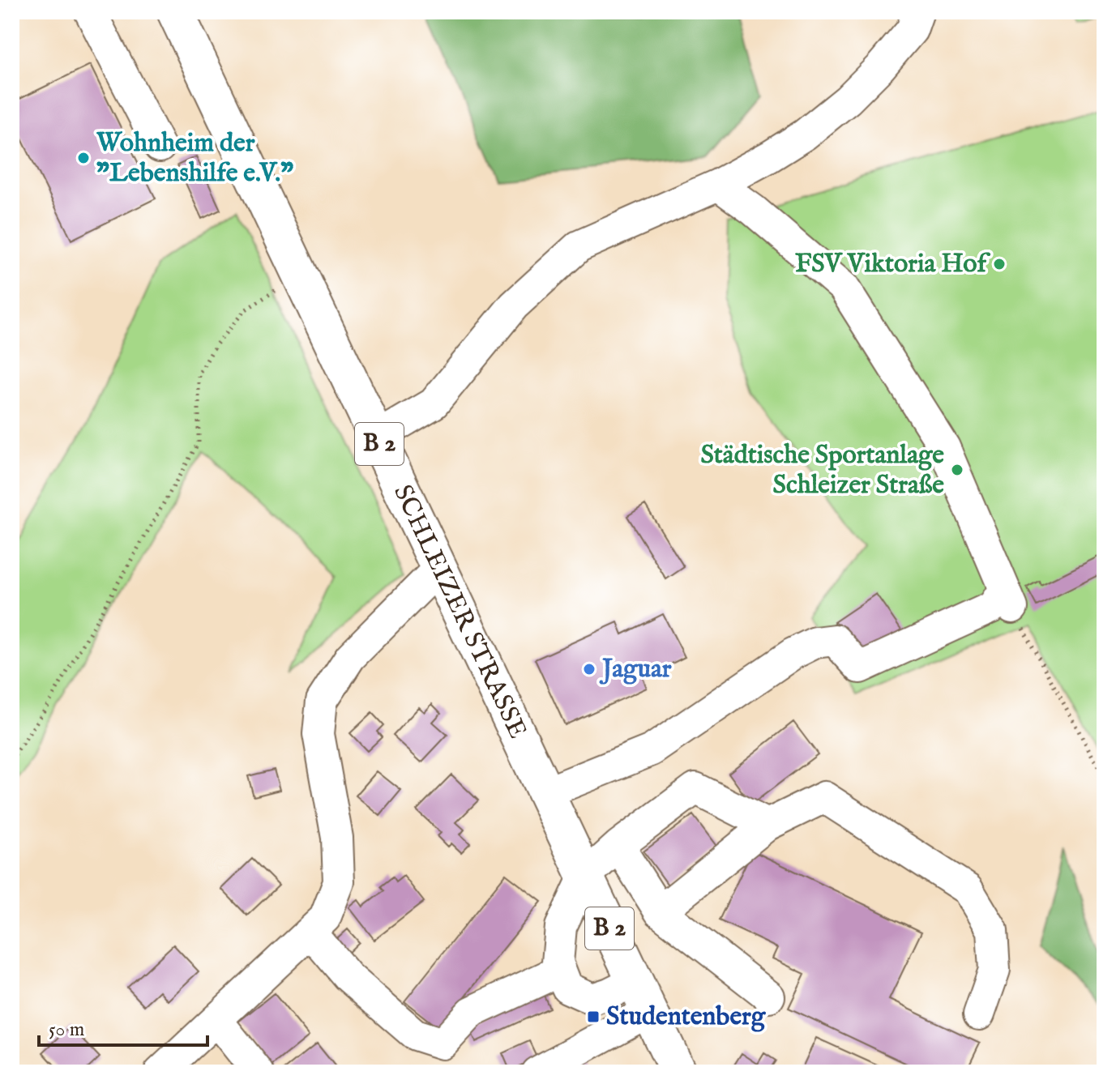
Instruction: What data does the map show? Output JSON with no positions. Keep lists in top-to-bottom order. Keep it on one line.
{"streets":{"main road":["B 2","SCHLEIZER STRASSE"]},"places":{"other":["Wohnheim der \"Lebenshilfe e.V.\"","FSV Viktoria Hof","Städtische Sportanlage Schleizer Straße","Jaguar"],"transit":["Studentenberg"]},"scale_bar":"50 m"}
